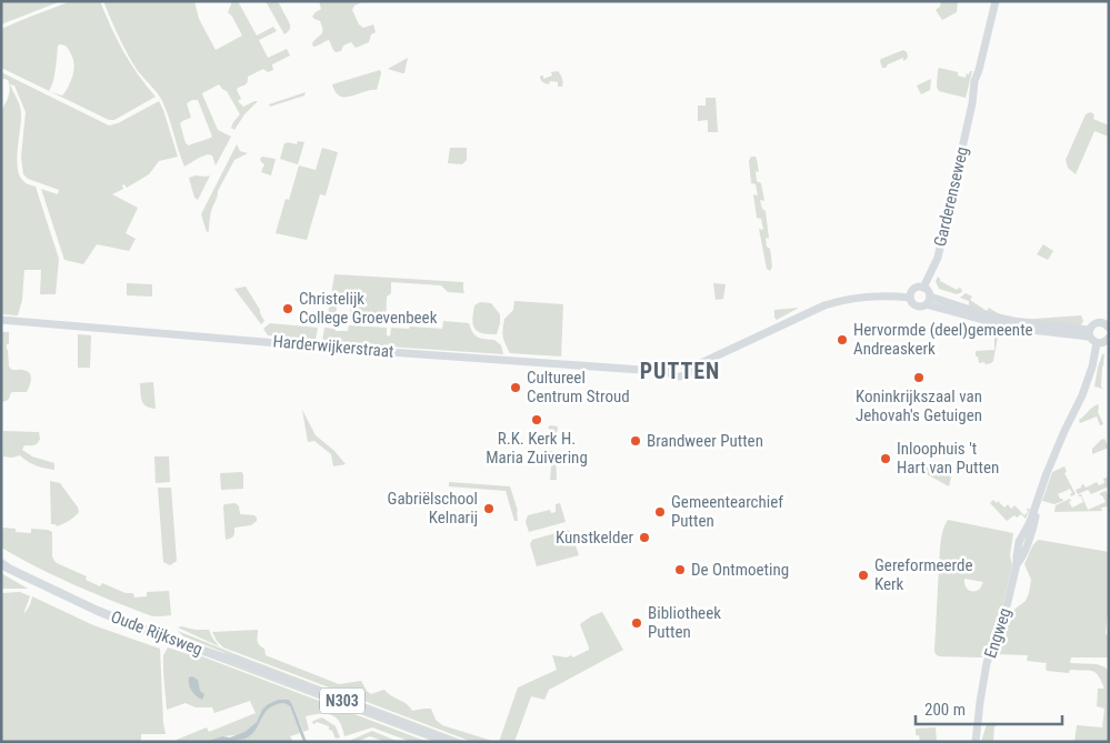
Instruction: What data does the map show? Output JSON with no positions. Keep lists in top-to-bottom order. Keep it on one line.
{"streets":{"main road":["Garderenseweg","Harderwijkerstraat","Oude Rijksweg","Engweg","N303"]},"crossings":[["Garderenseweg","Harderwijkerstraat"]],"districts":["PUTTEN"],"places":["Christelijk College Groevenbeek","Hervormde (deel)gemeente Andreaskerk","Koninkrijkszaal van Jehovah's Getuigen","Cultureel Centrum Stroud","R.K. Kerk H. Maria Zuivering","Brandweer Putten","Inloophuis 't Hart van Putten","Gabriëlschool Kelnarij","Gemeentearchief Putten","Kunstkelder","De Ontmoeting","Gereformeerde Kerk","Bibliotheek Putten"],"scale_bar":"200 m"}
